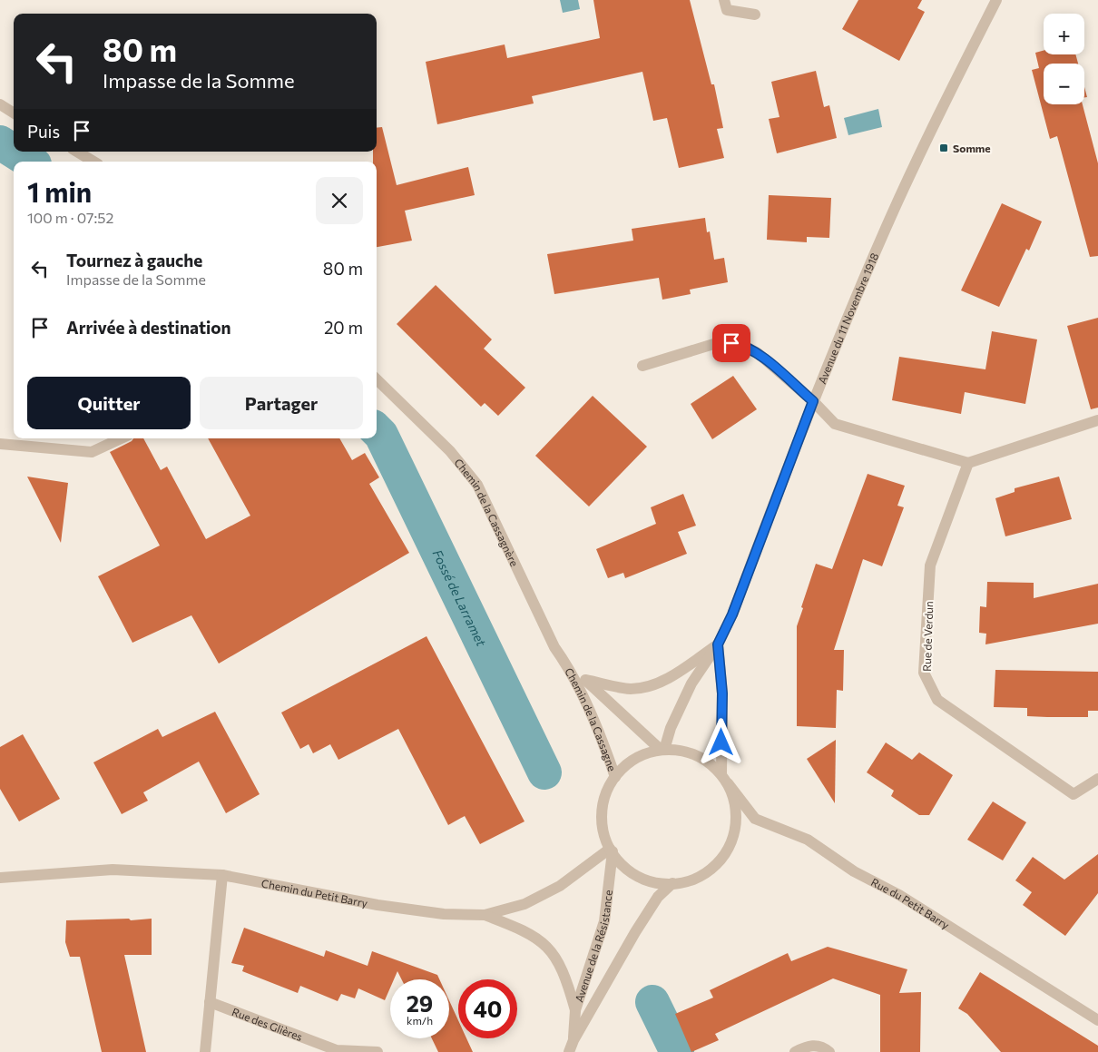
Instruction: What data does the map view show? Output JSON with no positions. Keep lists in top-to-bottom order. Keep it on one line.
{"streets":{"street":["Avenue du 11 Novembre 1918","Chemin de la Cassagnère","Rue de Verdun","Chemin de la Cassagne","Chemin du Petit Barry","Rue du Petit Barry","Avenue de la Résistance","Rue des Glières"]},"crossings":[["Avenue du 11 Novembre 1918","Chemin de la Cassagne"],["Avenue du 11 Novembre 1918","Chemin du Petit Barry"],["Avenue du 11 Novembre 1918","Rue du Petit Barry"],["Avenue du 11 Novembre 1918","Avenue de la Résistance"],["Chemin de la Cassagnère","Chemin de la Cassagne"],["Chemin de la Cassagne","Chemin du Petit Barry"],["Chemin de la Cassagne","Rue du Petit Barry"],["Chemin de la Cassagne","Avenue de la Résistance"],["Chemin du Petit Barry","Rue du Petit Barry"],["Chemin du Petit Barry","Avenue de la Résistance"],["Rue du Petit Barry","Avenue de la Résistance"]],"water":["Fossé de Larramet"],"places":{"transit":["Somme"]},"page":{"map_buttons":["+","−"],"turn":["80 m","Impasse de la Somme"],"then":"Puis","heading":["1 min","100 m · 07:52"],"list":[{"name":"Tournez à gauche","note":"Impasse de la Somme","value":"80 m"},{"name":"Arrivée à destination","value":"20 m"}],"buttons":["Quitter","Partager"],"speed":"29 km/h","limit":"40"}}
